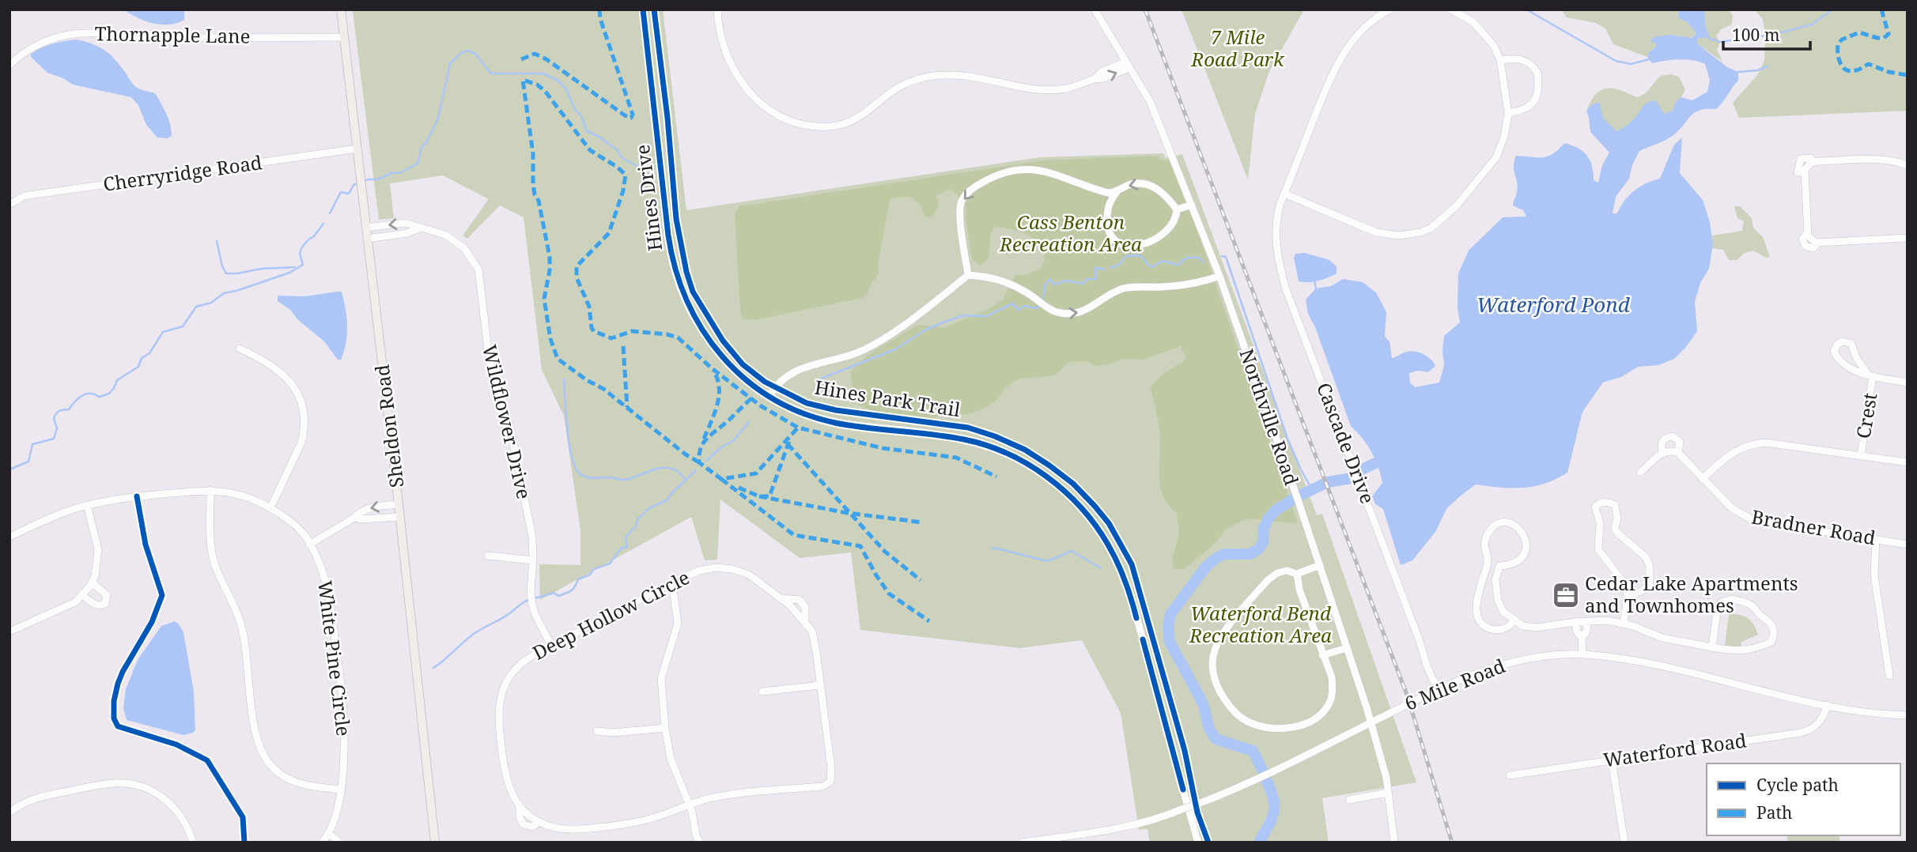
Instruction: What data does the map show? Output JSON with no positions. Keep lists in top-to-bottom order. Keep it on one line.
{"streets":{"main road":["Sheldon Road"],"street":["Thornapple Lane","Cherryridge Road","Hines Drive","Crest","Northville Road","Wildflower Drive","Cascade Drive","Bradner Road","Deep Hollow Circle","White Pine Circle","6 Mile Road","Waterford Road"],"cycle path":["Hines Park Trail"]},"crossings":[["Thornapple Lane","Sheldon Road"],["Cherryridge Road","Sheldon Road"],["Northville Road","6 Mile Road"],["Wildflower Drive","Sheldon Road"],["Wildflower Drive","Deep Hollow Circle"],["Cascade Drive","6 Mile Road"],["6 Mile Road","Waterford Road"]],"water":["Waterford Pond"],"parks":["7 Mile Road Park","Cass Benton Recreation Area","Waterford Bend Recreation Area"],"places":{"office":["Cedar Lake Apartments and Townhomes"]},"legend":["Cycle path","Path"],"scale_bar":"100 m"}
